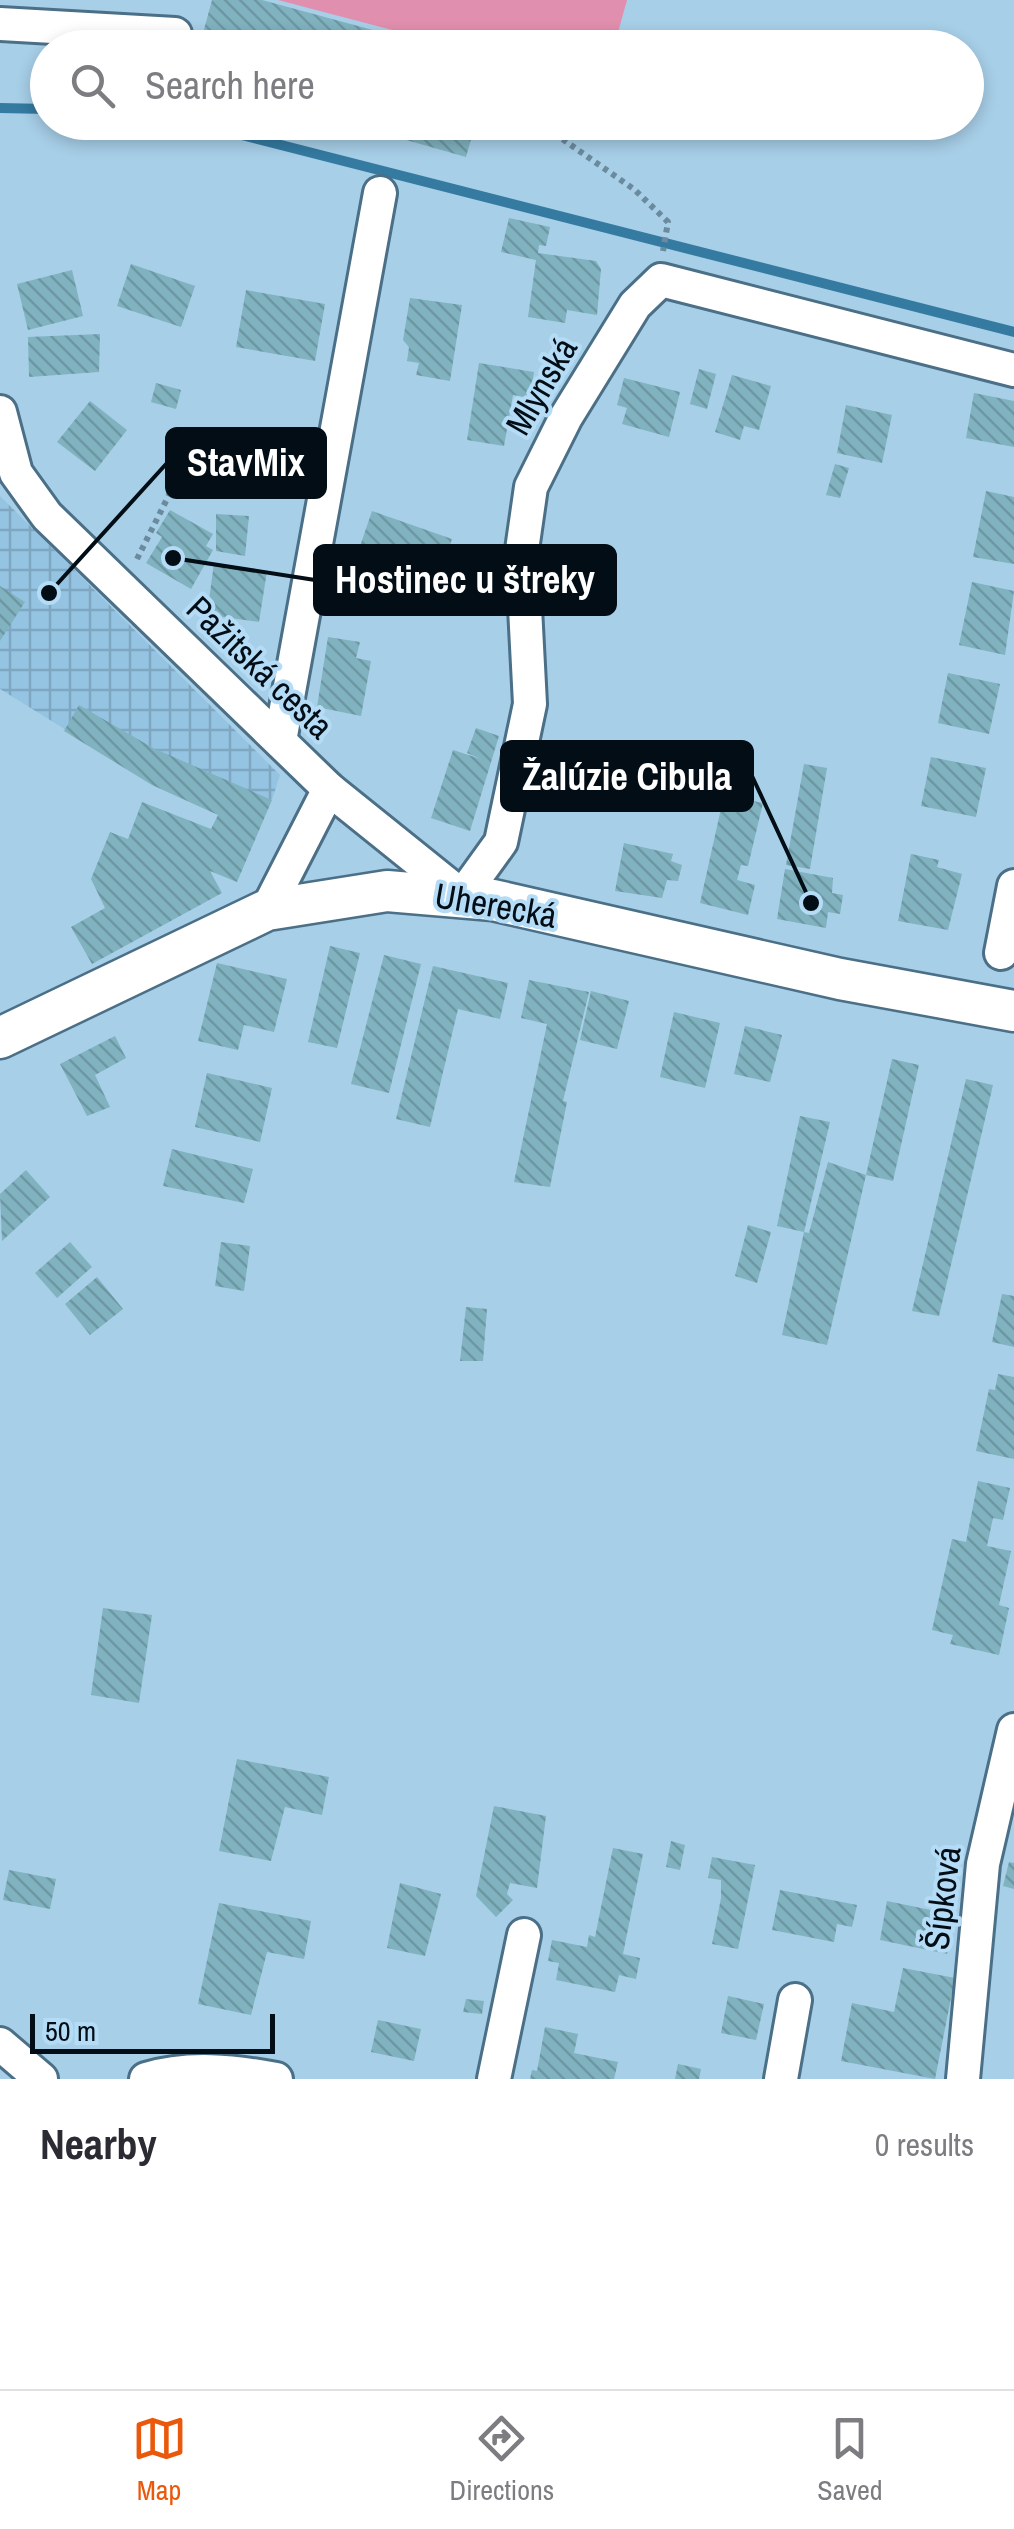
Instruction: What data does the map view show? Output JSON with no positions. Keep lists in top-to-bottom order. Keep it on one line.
{"streets":{"main road":["Uherecká"],"street":["Mlynská","Pažitská cesta","Šípková"]},"crossings":[["Mlynská","Pažitská cesta"],["Mlynská","Uherecká"],["Pažitská cesta","Uherecká"]],"places":["Hostinec u štreky","StavMix","Žalúzie Cibula"],"scale_bar":"50 m","page":{"search":"Search here","scale":"50 m","heading":["Nearby","0 results"],"nav":["Map","Directions","Saved"]}}
